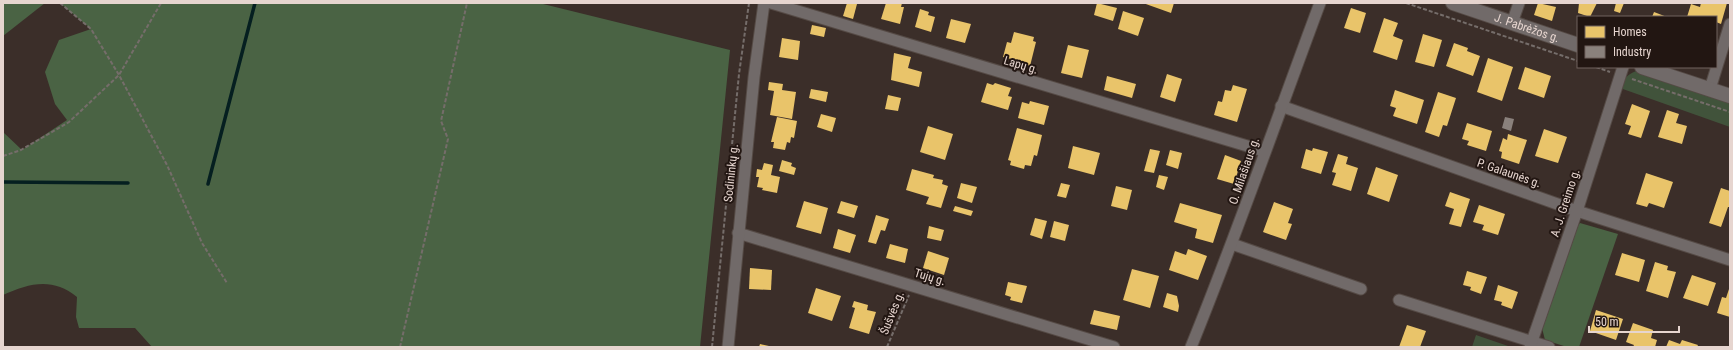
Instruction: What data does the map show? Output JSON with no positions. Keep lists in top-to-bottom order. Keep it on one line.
{"streets":{"street":["J. Pabrėžos g.","Lapų g.","O. Milašiaus g.","Sodininkų g.","P. Galaunės g.","A. J. Greimo g.","Tujų g."],"path":["Šušvės g."]},"crossings":[["Lapų g.","O. Milašiaus g."],["O. Milašiaus g.","P. Galaunės g."],["Sodininkų g.","Tujų g."],["P. Galaunės g.","A. J. Greimo g."],["Tujų g.","Šušvės g."]],"legend":["Homes","Industry"],"scale_bar":"50 m"}
